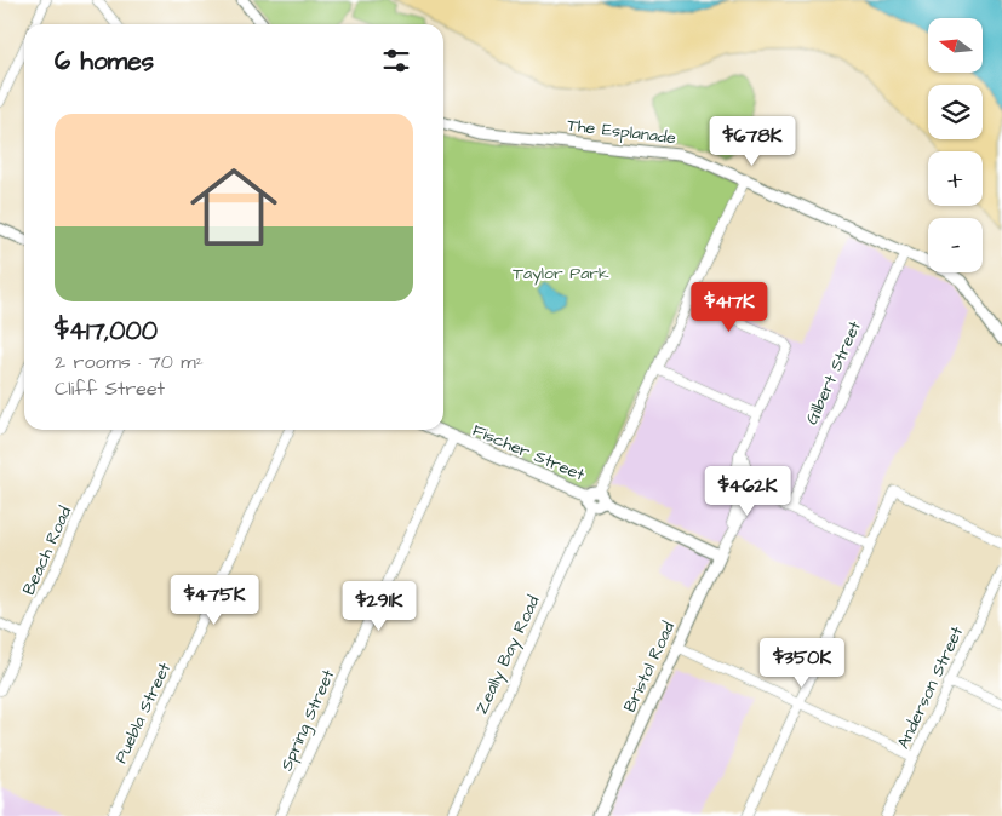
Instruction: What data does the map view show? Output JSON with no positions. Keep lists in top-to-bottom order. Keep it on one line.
{"streets":{"street":["The Esplanade","Gilbert Street","Fischer Street","Beach Road","Zeally Bay Road","Bristol Road","Anderson Street","Puebla Street","Spring Street"]},"crossings":[["The Esplanade","Gilbert Street"],["The Esplanade","Zeally Bay Road"],["Fischer Street","Zeally Bay Road"],["Fischer Street","Bristol Road"],["Fischer Street","Spring Street"]],"parks":["Taylor Park"],"north":"left","page":{"map_buttons":["+","−"],"heading":"6 homes","list":[{"name":"$417,000","note":"2 rooms · 70 m² · Cliff Street"}],"price":["$678K","$417K","$462K","$475K","$291K","$350K"]}}
